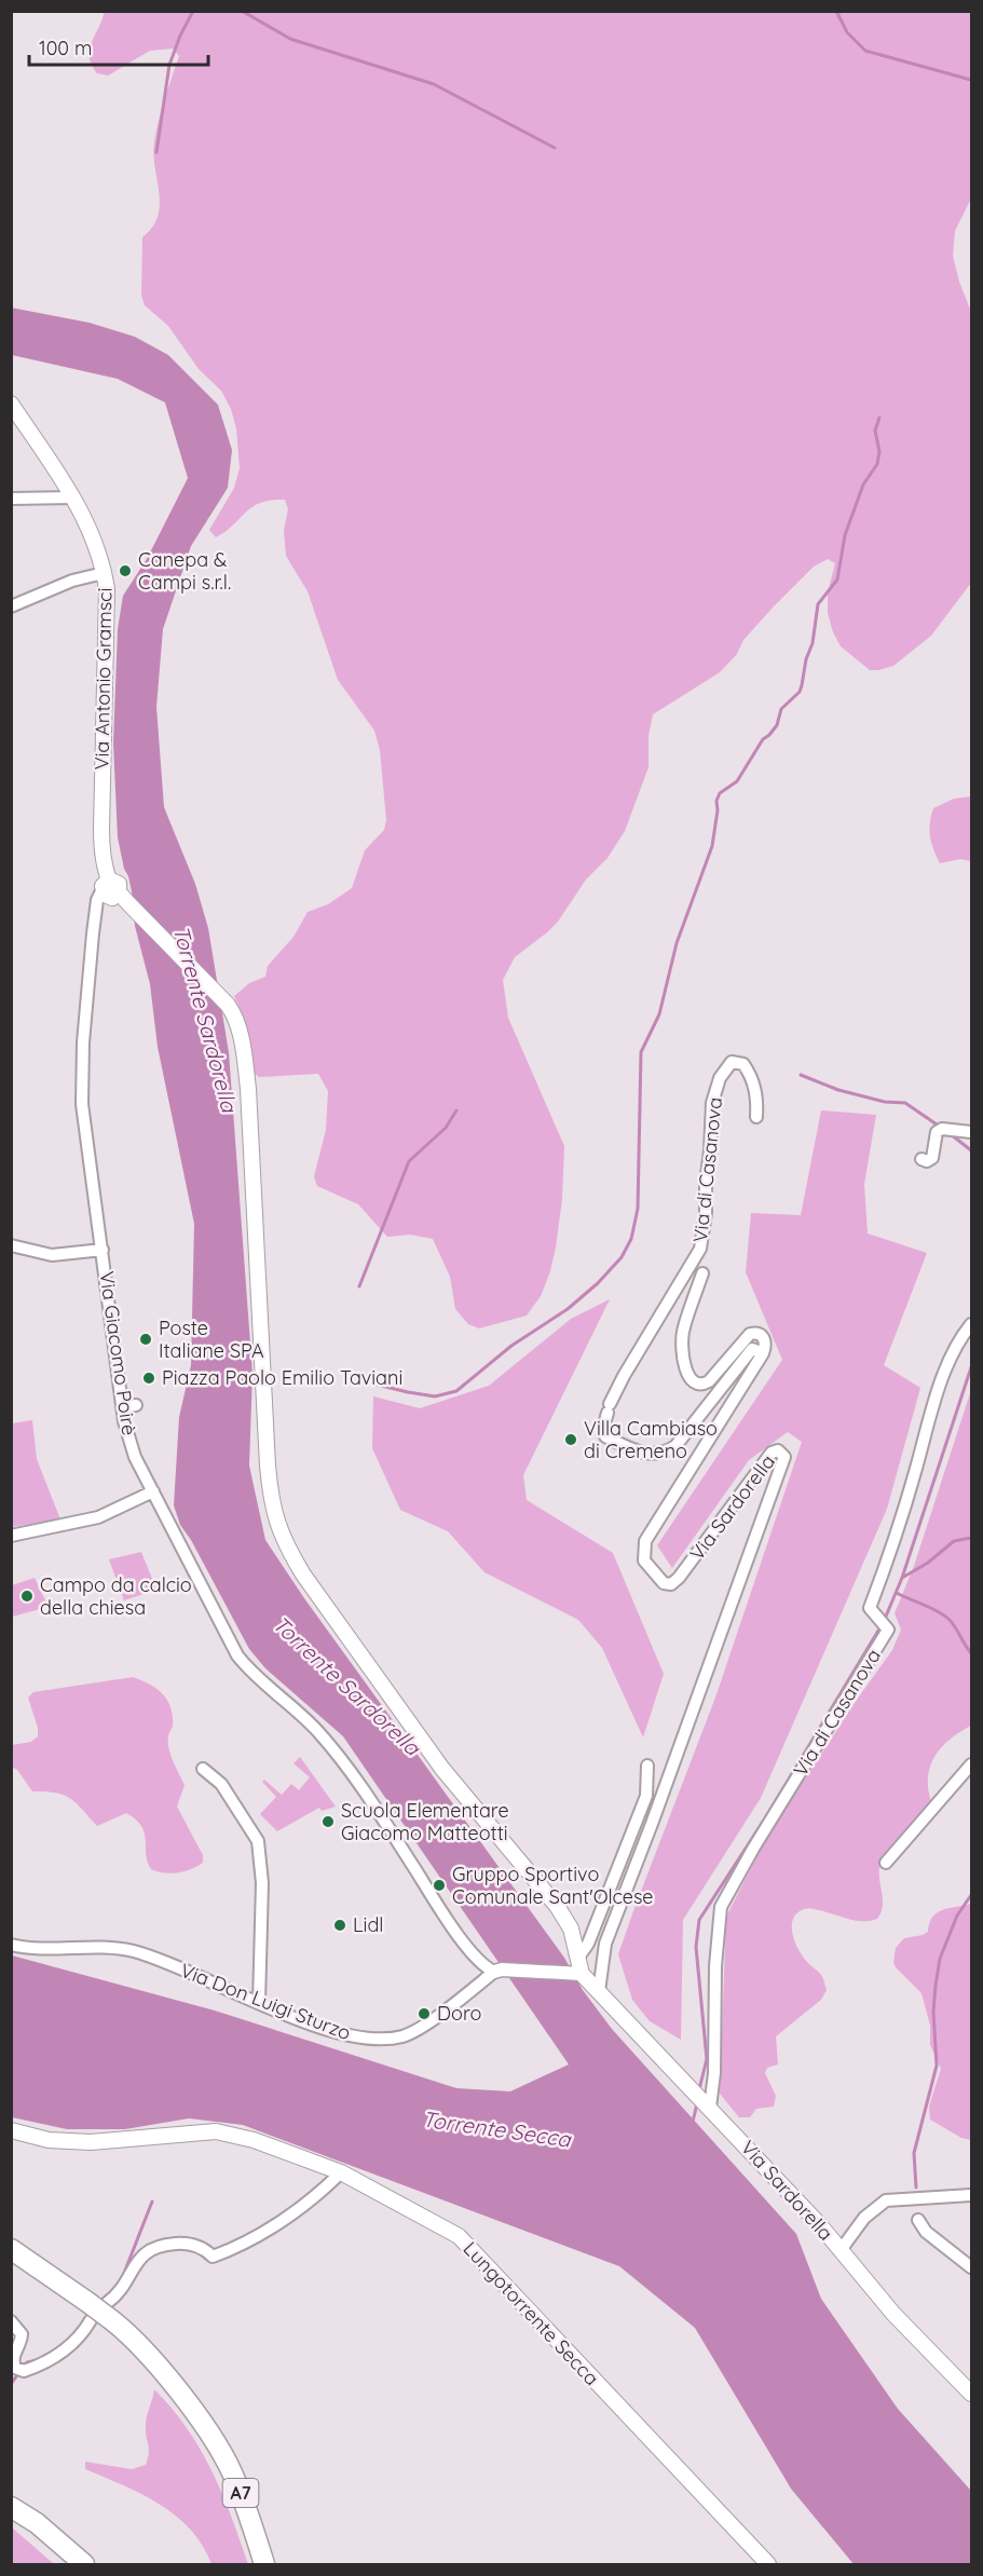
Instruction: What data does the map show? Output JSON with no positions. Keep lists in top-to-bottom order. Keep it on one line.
{"streets":{"highway":["A7"],"main road":["Via Antonio Gramsci","Via Giacomo Poirè","Via Sardorella","Lungotorrente Secca"],"street":["Via di Casanova","Via Don Luigi Sturzo"]},"crossings":[["Via Antonio Gramsci","Via Giacomo Poirè"],["Via di Casanova","Via Sardorella"],["Via Giacomo Poirè","Via Don Luigi Sturzo"]],"water":["Torrente Sardorella","Torrente Secca"],"places":["Canepa & Campi s.r.l.","Poste Italiane SPA","Piazza Paolo Emilio Taviani","Villa Cambiaso di Cremeno","Campo da calcio della chiesa","Scuola Elementare Giacomo Matteotti","Gruppo Sportivo Comunale Sant'Olcese","Lidl","Doro"],"scale_bar":"100 m"}
